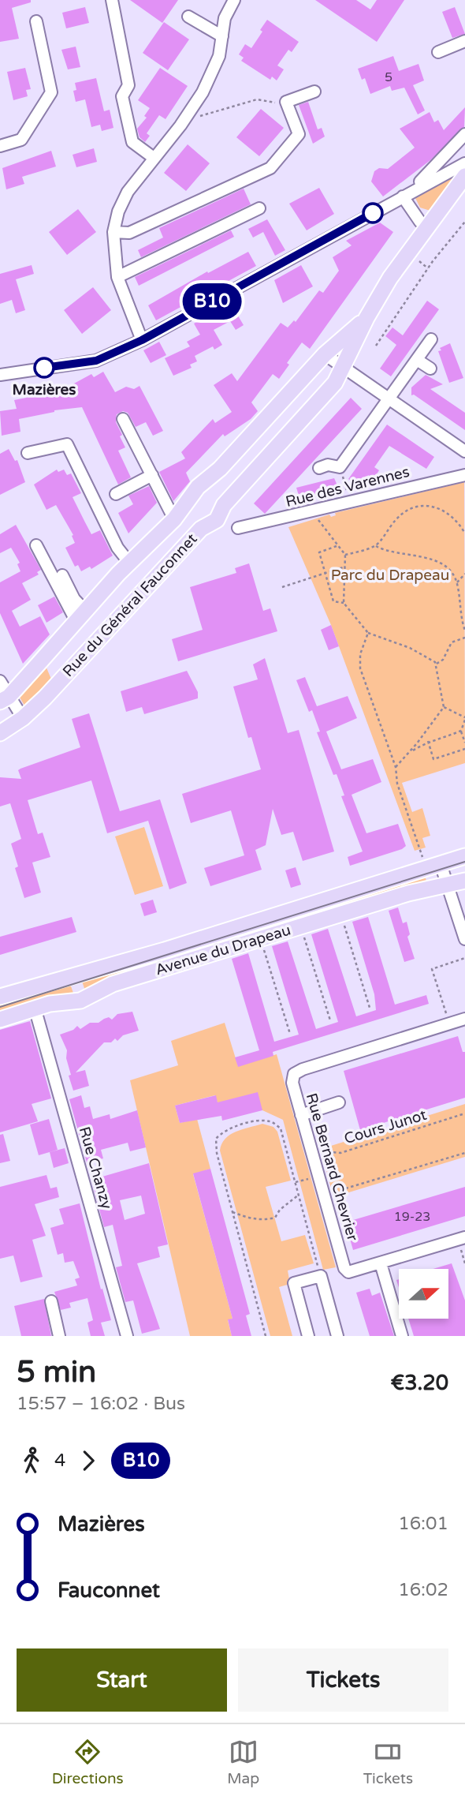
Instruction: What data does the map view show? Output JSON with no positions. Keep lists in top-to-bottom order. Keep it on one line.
{"streets":{"main road":["Rue du Général Fauconnet","Avenue du Drapeau"],"street":["Rue des Varennes","Rue Bernard Chevrier","Rue Chanzy"],"path":["Cours Junot"]},"crossings":[["Avenue du Drapeau","Rue Chanzy"],["Cours Junot","Rue Bernard Chevrier"]],"parks":["Parc du Drapeau"],"places":["Mazières"],"lines":["bus line B10"],"house_numbers":["5","19-23"],"north":"right","page":{"on_map":"B10","heading":["5 min","15:57 – 16:02 · Bus","€3.20"],"legs":["4","B10"],"list":[{"name":"Mazières","value":"16:01"},{"name":"Fauconnet","value":"16:02"}],"buttons":["Start","Tickets"],"tabs":["Directions","Map","Tickets"]}}
